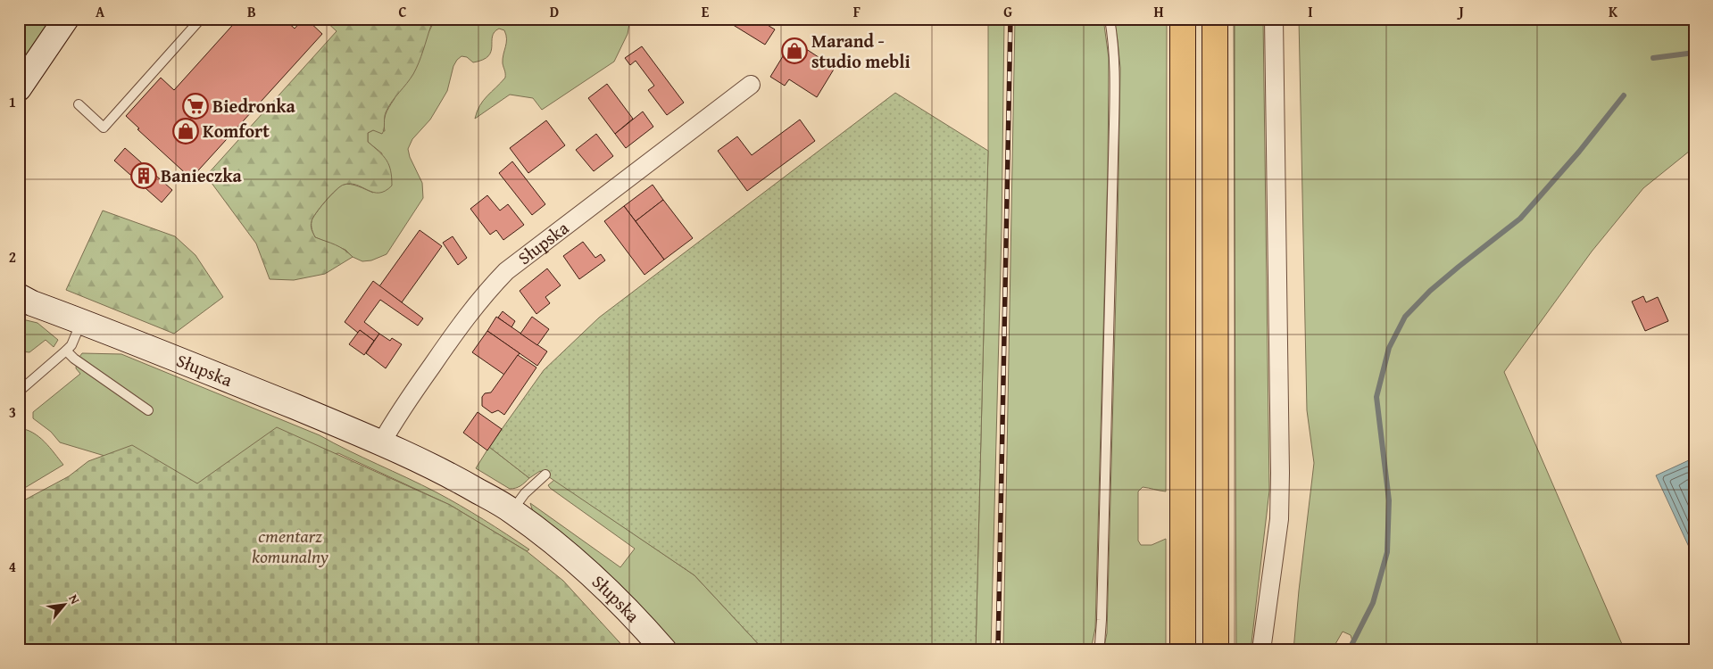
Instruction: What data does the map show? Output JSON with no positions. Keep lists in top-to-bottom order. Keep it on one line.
{"streets":{"main road":["Słupska"]},"parks":["cmentarz komunalny"],"places":{"shop":["Marand - studio mebli","Komfort"],"supermarket":["Biedronka"],"building":["Banieczka"]},"north":"top right","grid":{"columns":["A","B","C","D","E","F","G","H","I","J","K"],"rows":["1","2","3","4"]}}
